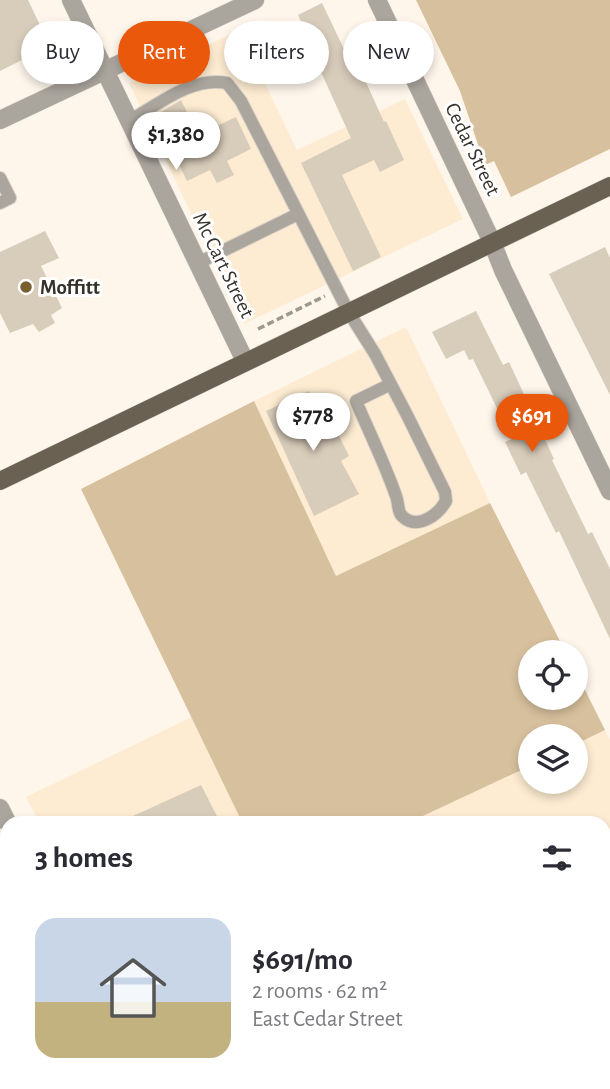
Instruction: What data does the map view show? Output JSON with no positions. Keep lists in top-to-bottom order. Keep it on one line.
{"streets":{"street":["Cedar Street","Mc Cart Street"]},"places":["Moffitt"],"page":{"chip":["Buy","Rent","Filters","New"],"price":["$1,380","$778","$691"],"heading":"3 homes","list":[{"name":"$691/mo","note":"2 rooms · 62 m² · East Cedar Street"}]}}
